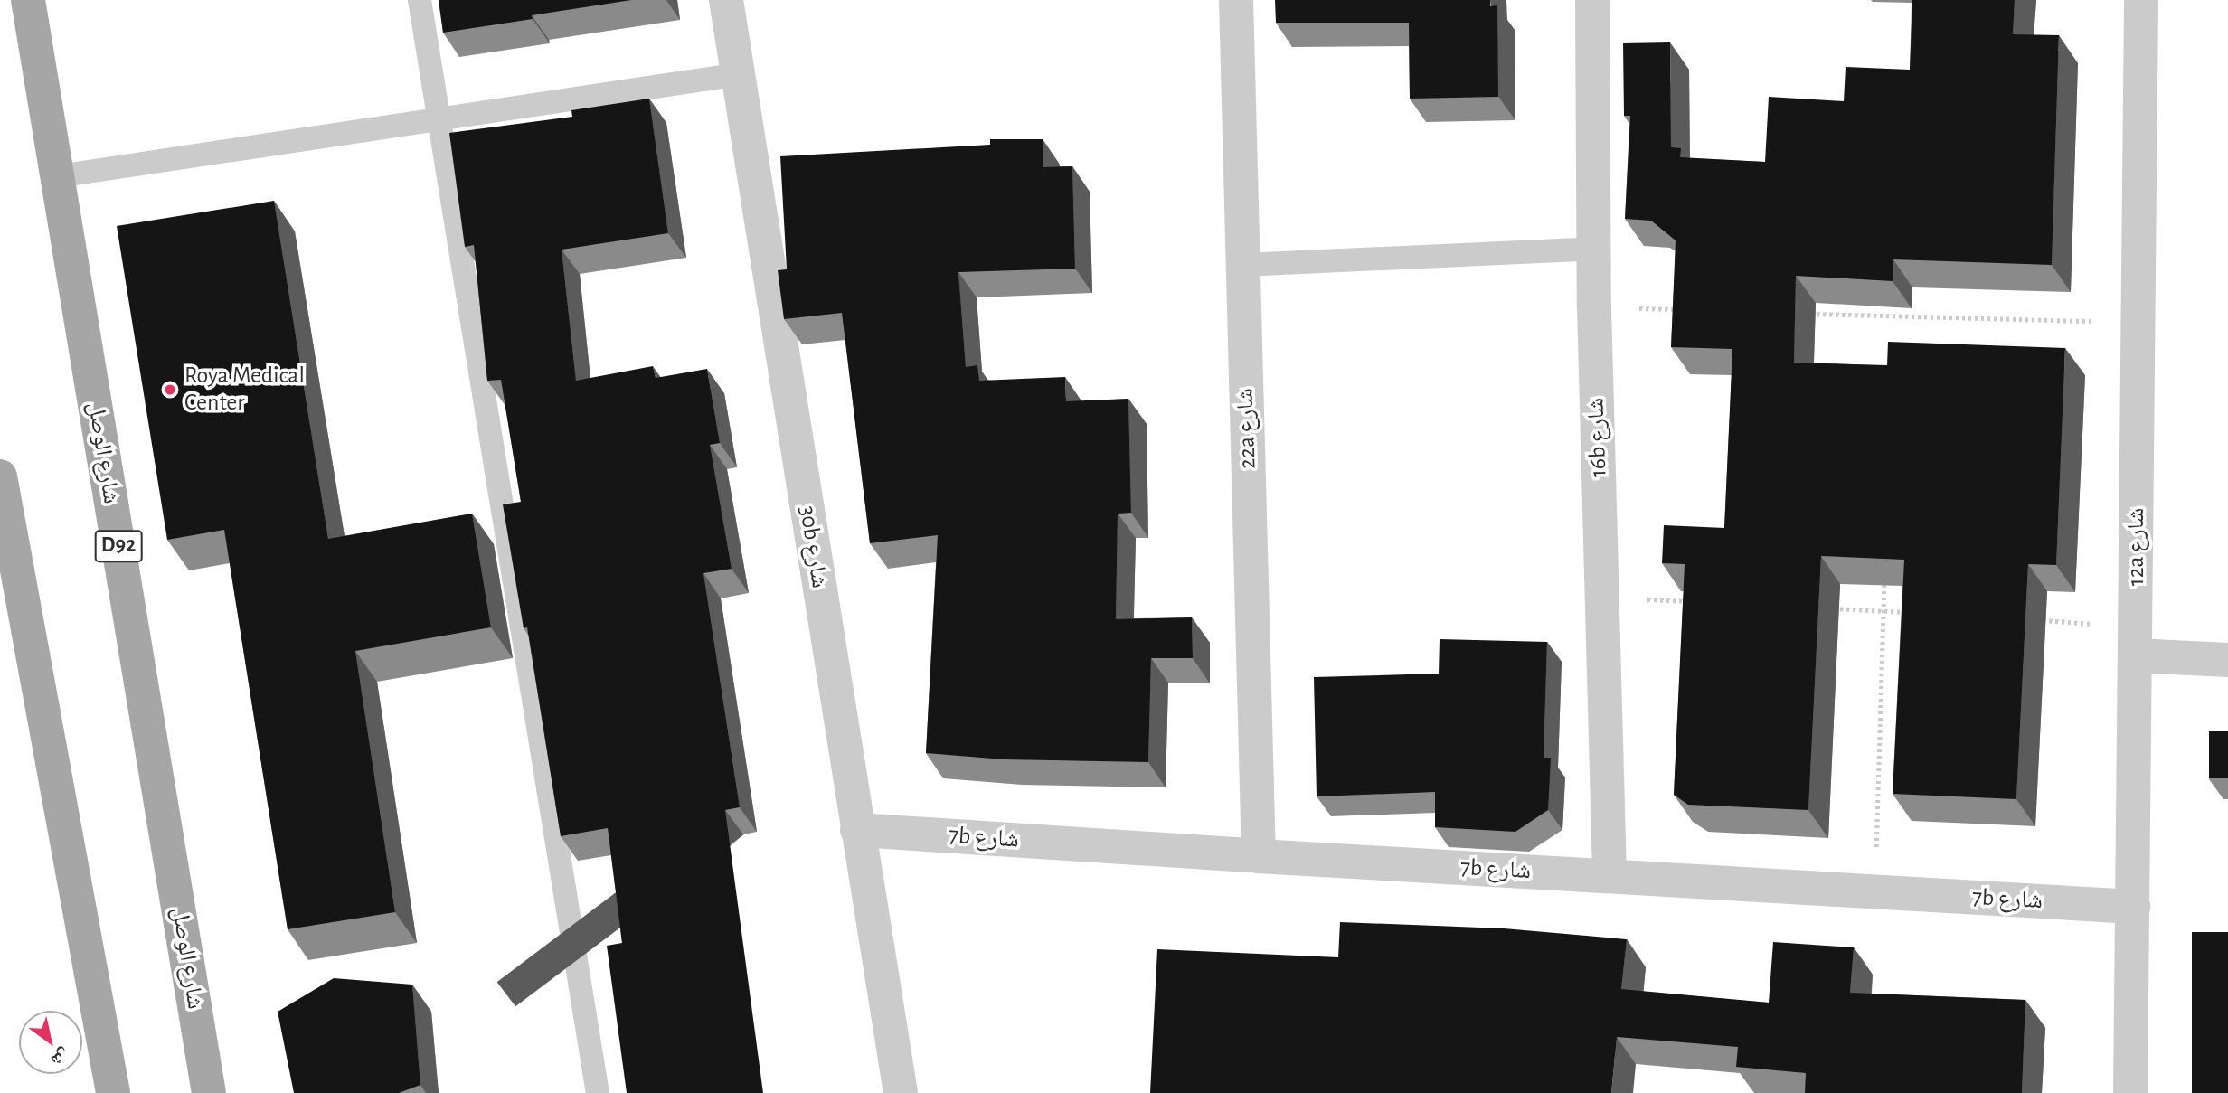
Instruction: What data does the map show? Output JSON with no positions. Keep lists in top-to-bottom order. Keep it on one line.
{"streets":{"main road":["شارع الوصل","D92"],"street":["22a شارع","16b شارع","30b شارع","12a شارع","7b شارع"]},"crossings":[["22a شارع","7b شارع"],["16b شارع","7b شارع"],["30b شارع","7b شارع"],["12a شارع","7b شارع"]],"places":["Roya Medical Center"],"north":"bottom right"}
